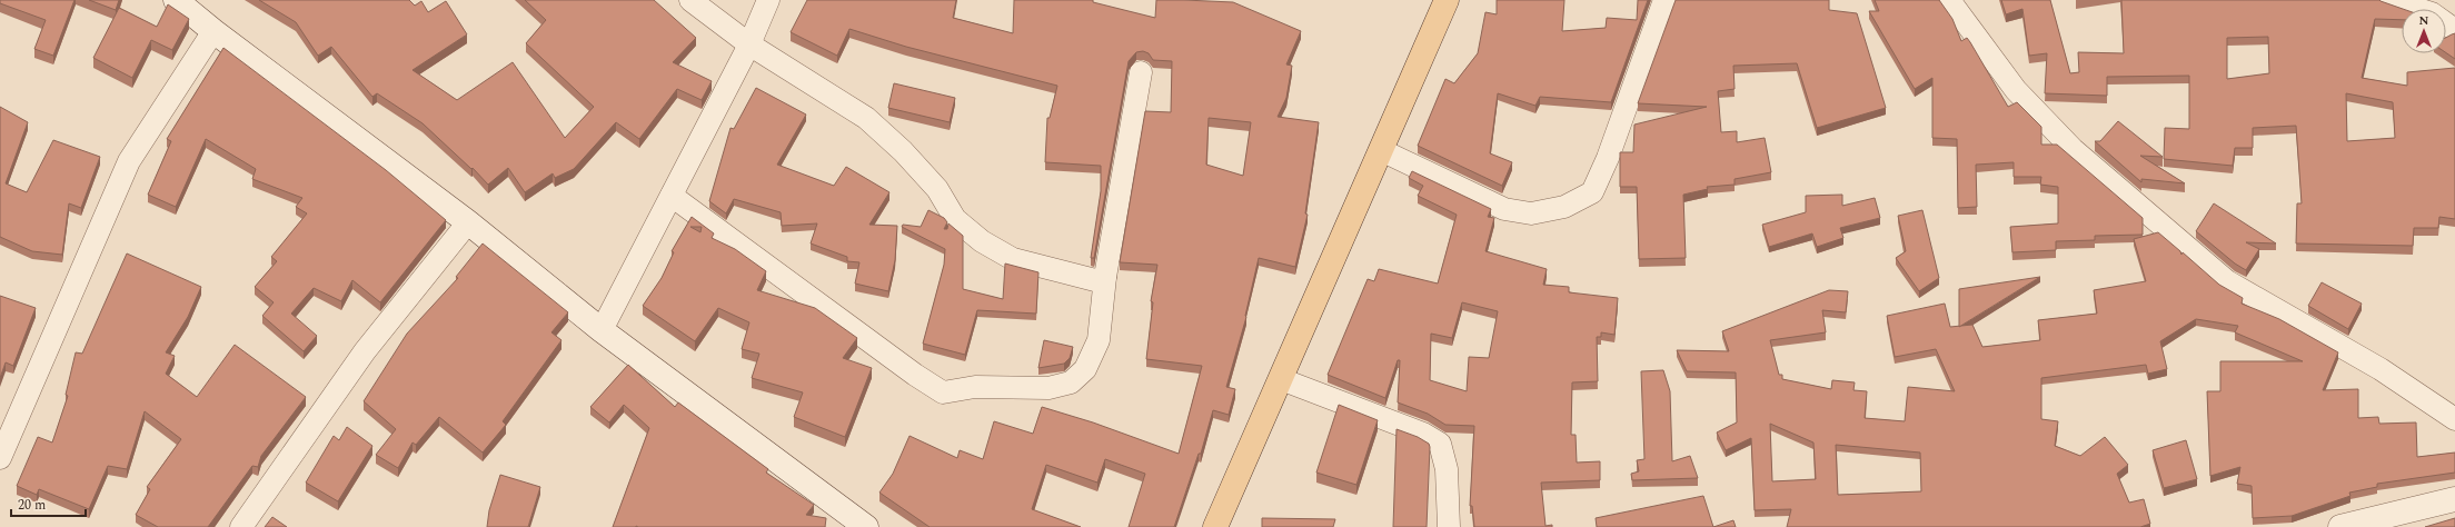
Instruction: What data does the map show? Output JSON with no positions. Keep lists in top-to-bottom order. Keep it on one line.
{"scale_bar":"20 m","north":"top"}
